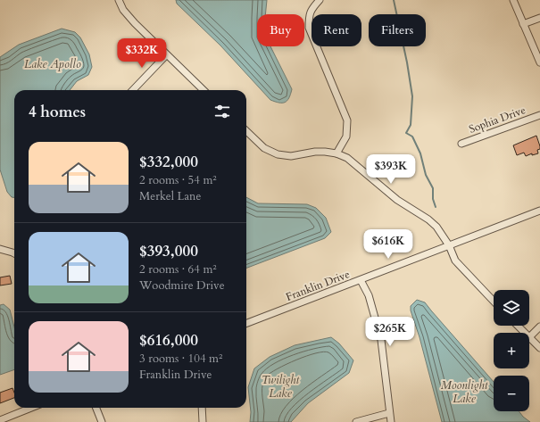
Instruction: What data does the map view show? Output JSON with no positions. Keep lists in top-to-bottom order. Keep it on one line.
{"streets":{"street":["Sophia Drive","Franklin Drive"]},"water":["Lake Apollo","Twilight Lake","Moonlight Lake"],"page":{"chip":["Buy","Rent","Filters"],"price":["$332K","$393K","$616K","$265K"],"heading":"4 homes","list":[{"name":"$332,000","note":"2 rooms · 54 m² · Merkel Lane"},{"name":"$393,000","note":"2 rooms · 64 m² · Woodmire Drive"},{"name":"$616,000","note":"3 rooms · 104 m² · Franklin Drive"}],"map_buttons":["+","−"]}}
